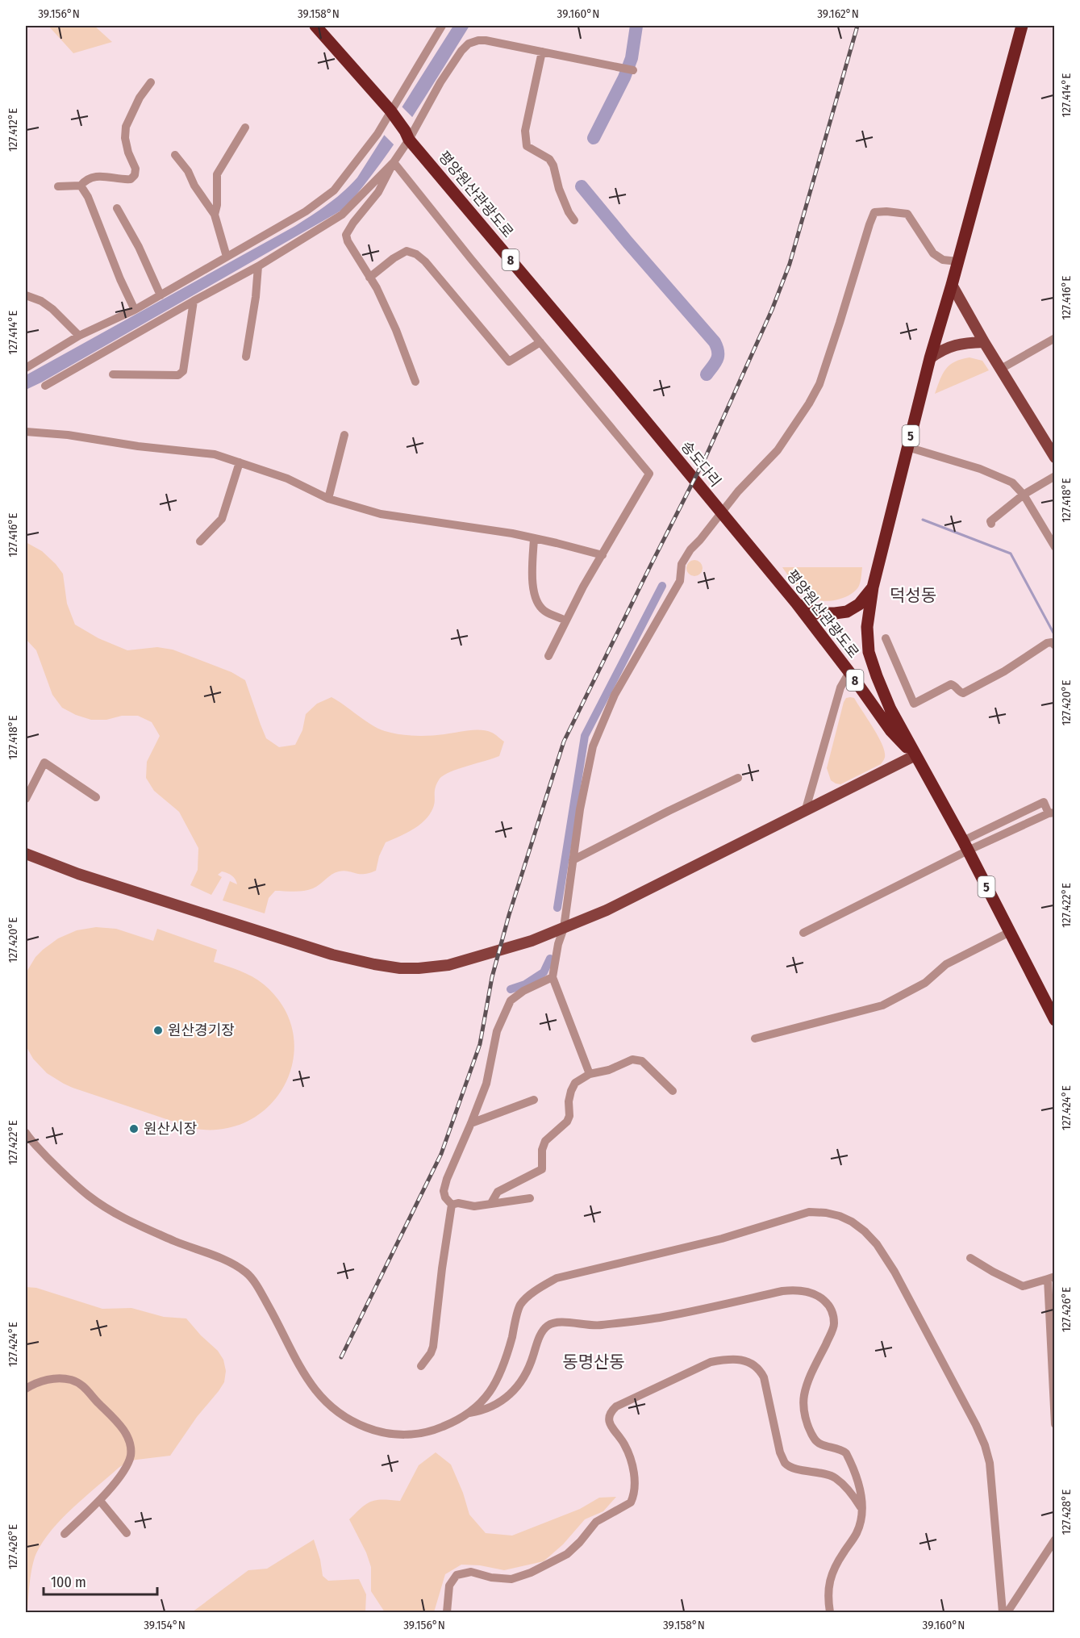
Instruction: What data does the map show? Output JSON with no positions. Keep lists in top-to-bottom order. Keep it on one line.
{"streets":{"highway":["평양원산관광도로","8","5","송도다리"]},"crossings":[["평양원산관광도로","8"],["평양원산관광도로","5"],["평양원산관광도로","송도다리"],["8","5"]],"districts":["덕성동","동명산동"],"places":["원산경기장","원산시장"],"scale_bar":"100 m","coordinates":["39.156°N","39.158°N","39.160°N","39.162°N","127.414°E","127.412°E","127.416°E","127.418°E","127.420°E","127.422°E","127.424°E","127.426°E","127.428°E","39.154°N"]}
